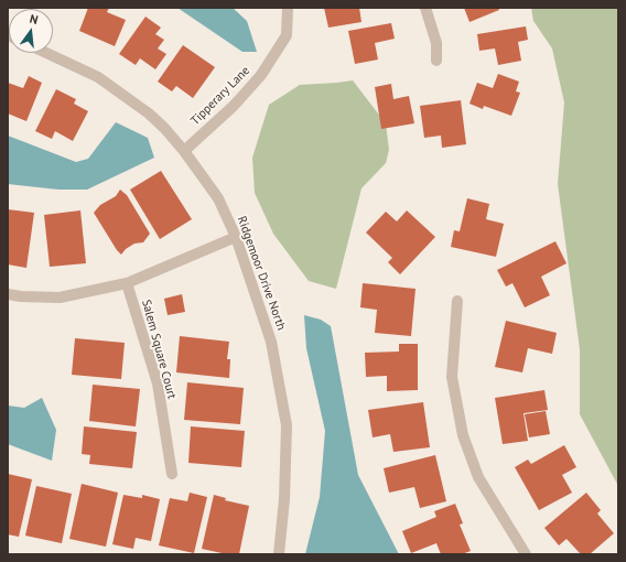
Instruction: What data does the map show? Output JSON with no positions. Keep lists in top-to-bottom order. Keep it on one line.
{"streets":{"street":["Tipperary Lane","Ridgemoor Drive North","Salem Square Court"]},"crossings":[["Tipperary Lane","Ridgemoor Drive North"]],"north":"top"}
